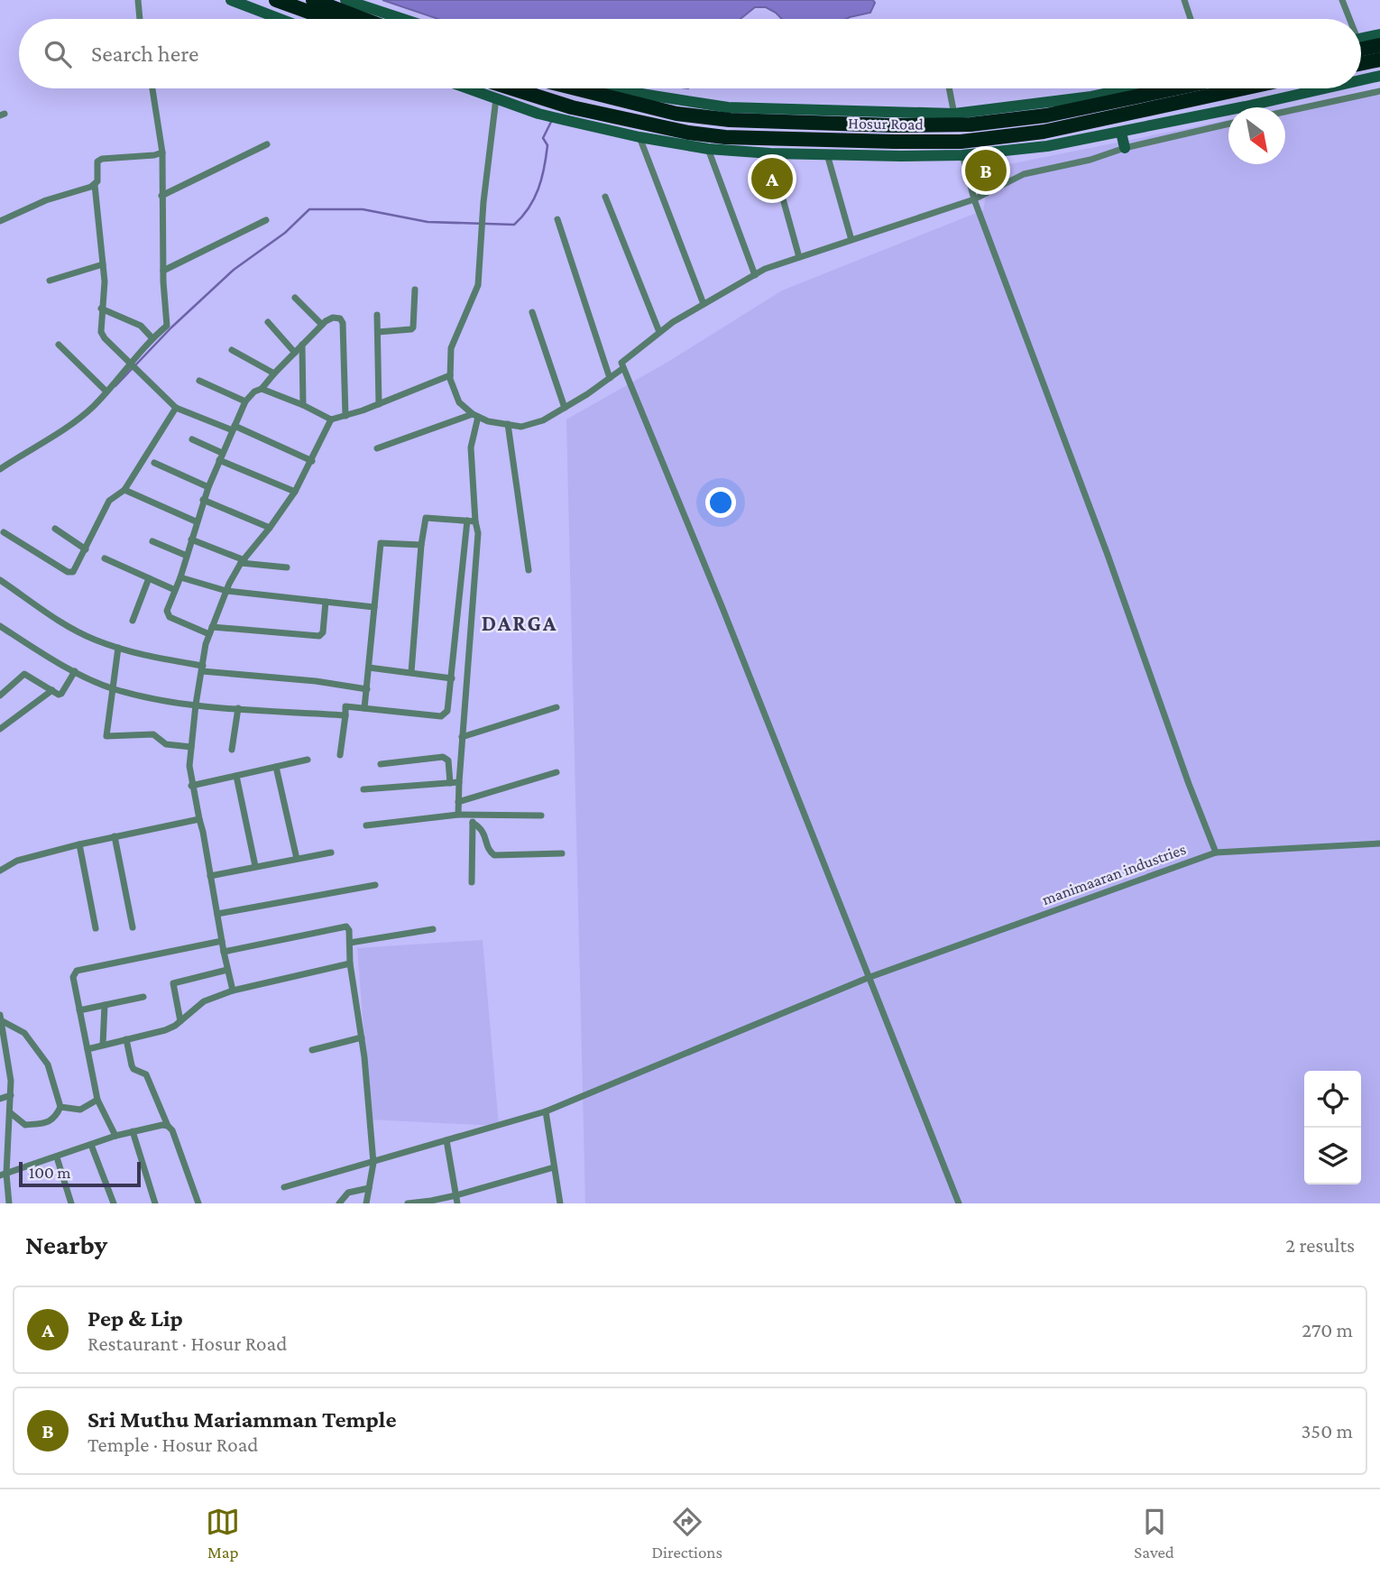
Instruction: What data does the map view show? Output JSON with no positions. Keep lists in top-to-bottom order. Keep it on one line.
{"streets":{"highway":["Hosur Road"],"street":["manimaaran industries"]},"districts":["DARGA"],"scale_bar":"100 m","north":"bottom right","page":{"search":"Search here","pins":["B","A"],"scale":"100 m","heading":["Nearby","2 results"],"list":[{"mark":"A","name":"Pep & Lip","note":"Restaurant · Hosur Road","value":"270 m"},{"mark":"B","name":"Sri Muthu Mariamman Temple","note":"Temple · Hosur Road","value":"350 m"}],"nav":["Map","Directions","Saved"]}}
